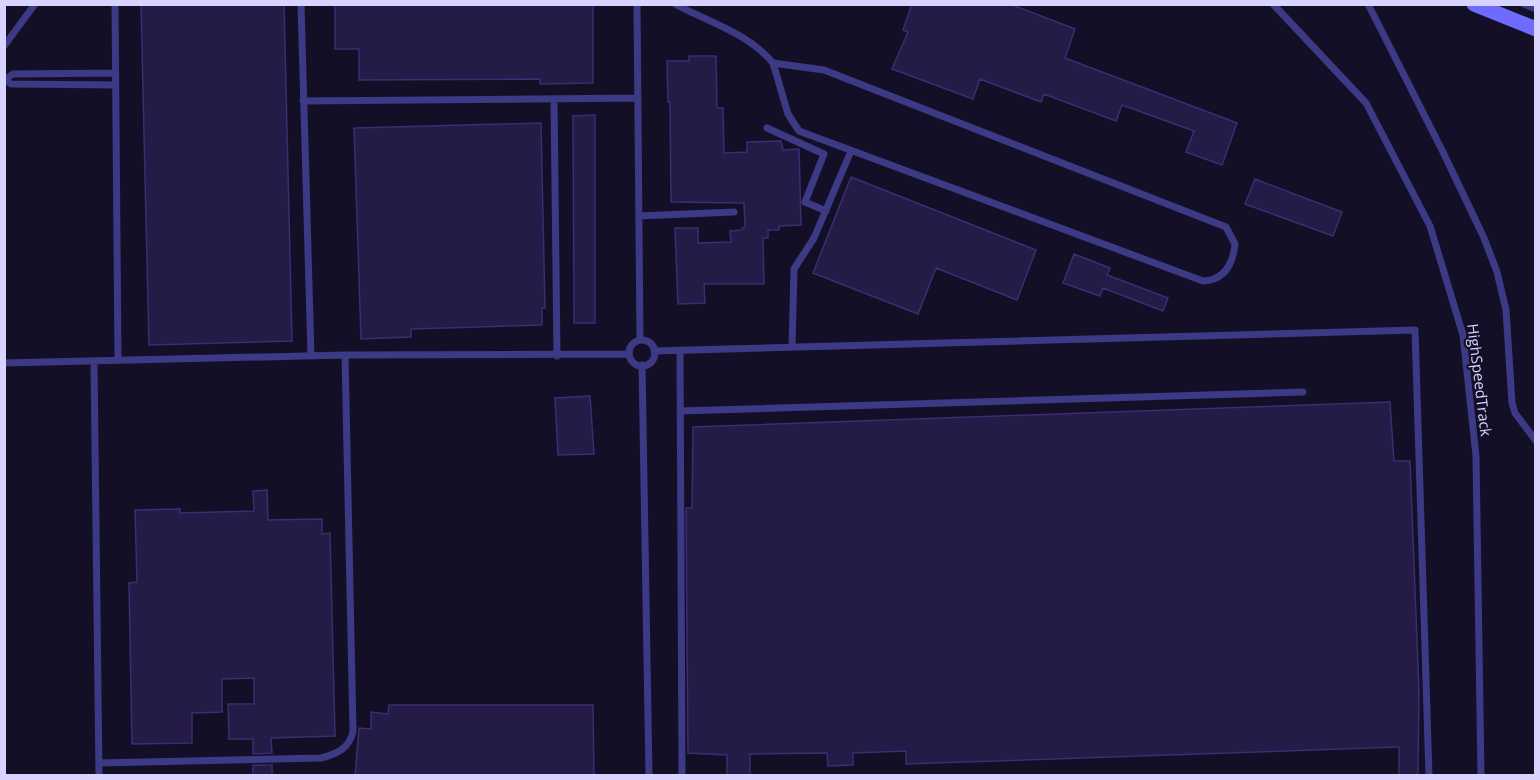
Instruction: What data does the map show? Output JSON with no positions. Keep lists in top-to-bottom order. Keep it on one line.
{"streets":{"lane":["HighSpeedTrack"]}}
